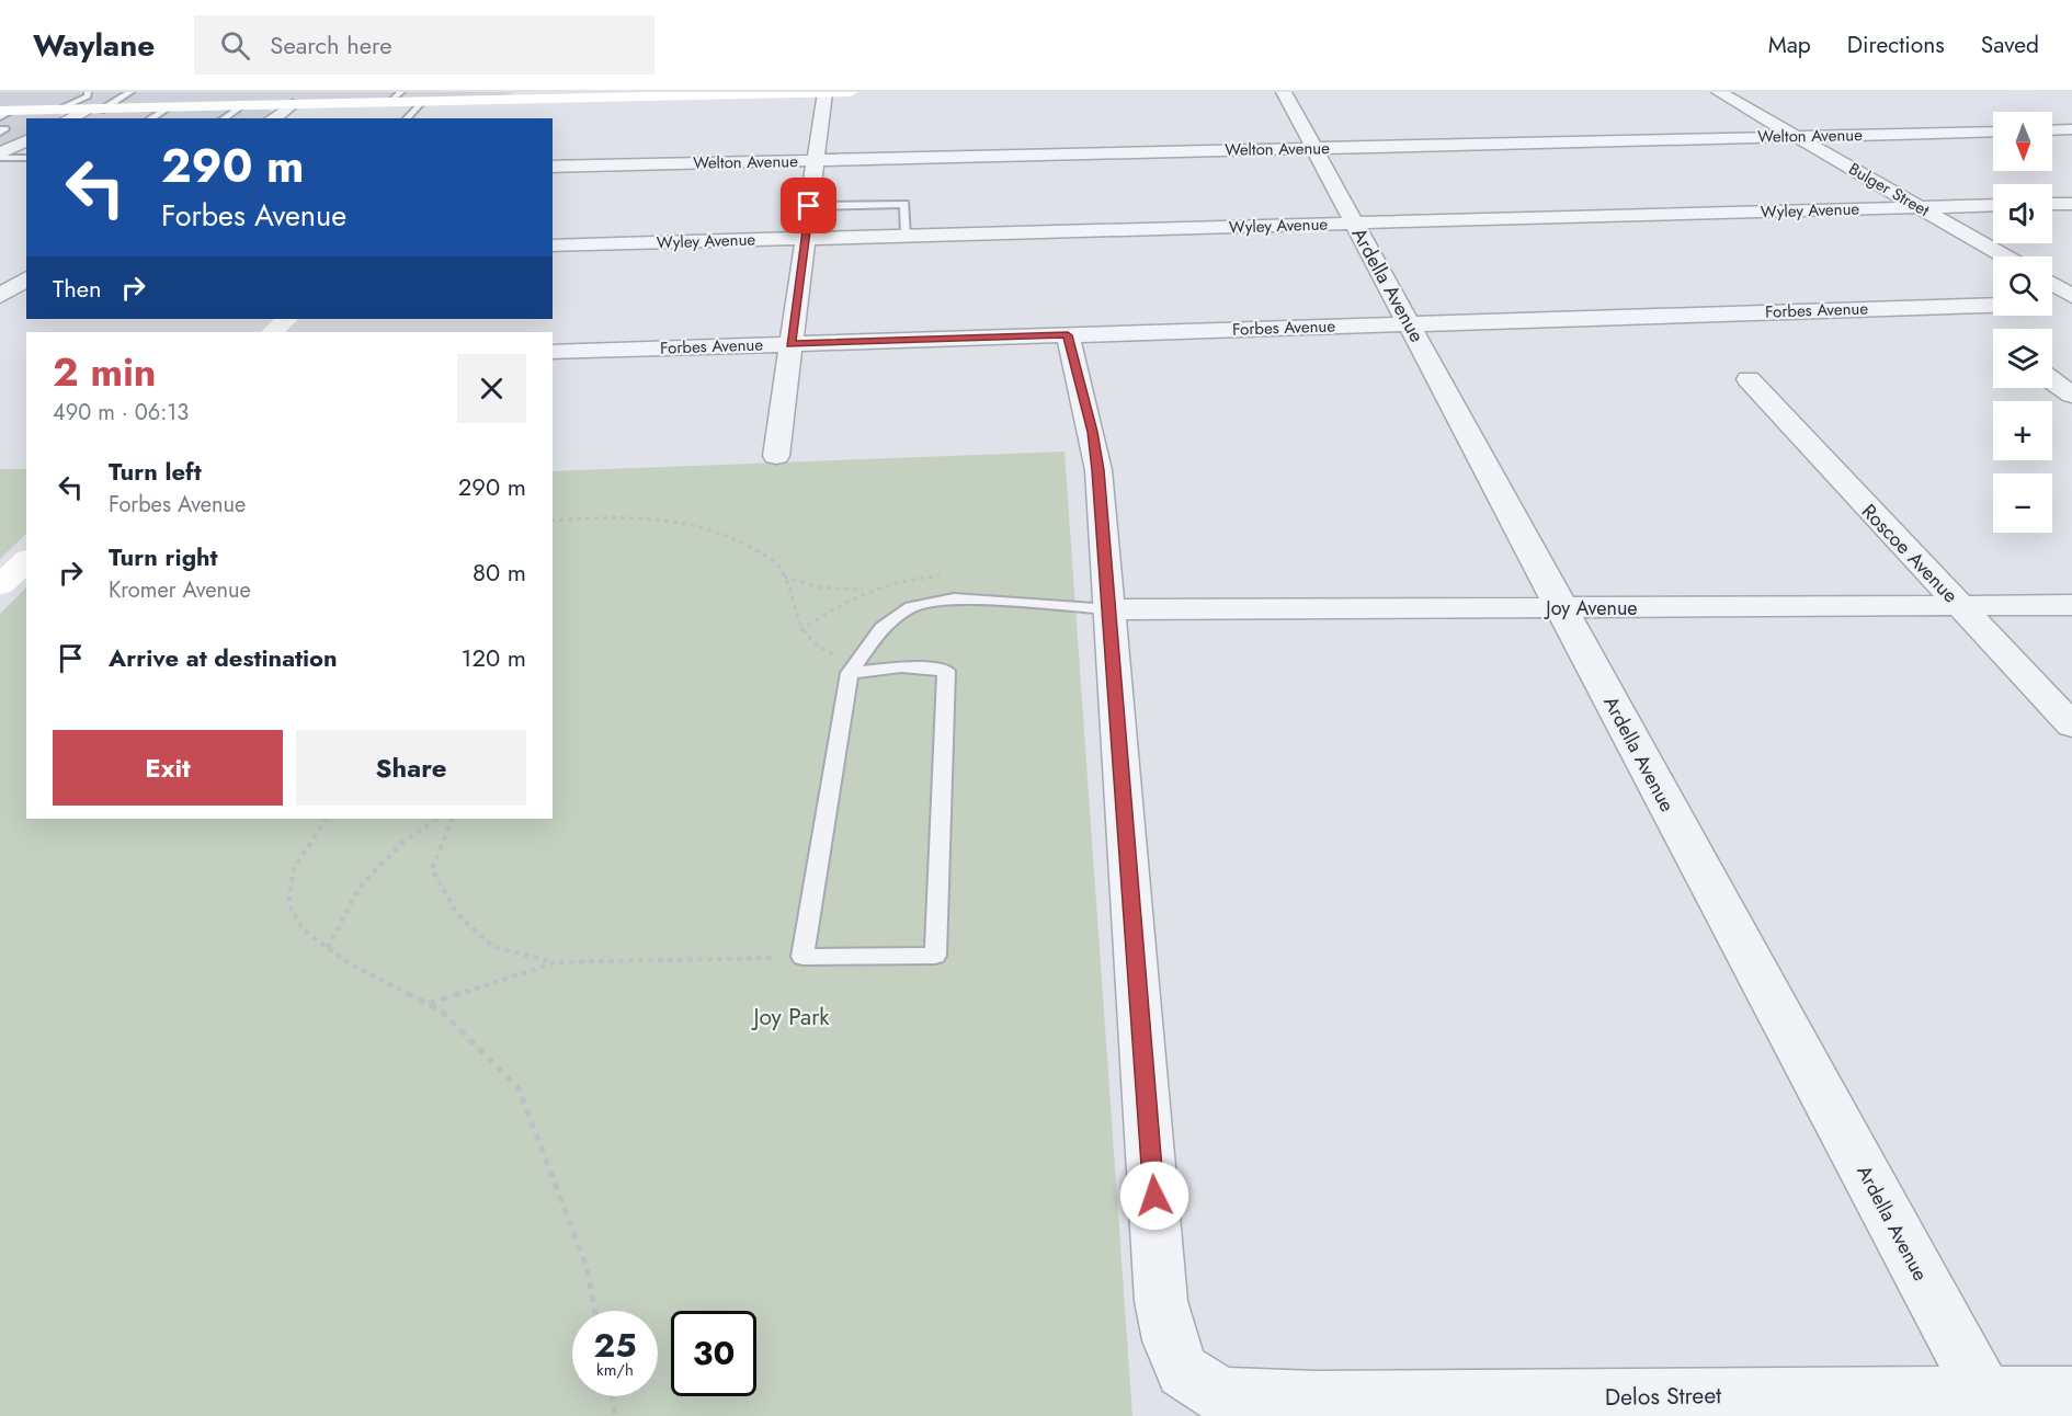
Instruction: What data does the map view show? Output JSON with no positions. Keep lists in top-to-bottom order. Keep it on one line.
{"streets":{"street":["Welton Avenue","Bulger Street","Wyley Avenue","Ardella Avenue","Forbes Avenue","Roscoe Avenue","Joy Avenue","Delos Street"]},"crossings":[["Welton Avenue","Bulger Street"],["Welton Avenue","Ardella Avenue"],["Bulger Street","Wyley Avenue"],["Wyley Avenue","Ardella Avenue"],["Ardella Avenue","Forbes Avenue"],["Ardella Avenue","Joy Avenue"],["Ardella Avenue","Delos Street"],["Roscoe Avenue","Joy Avenue"],["Joy Avenue","Delos Street"]],"parks":["Joy Park"],"north":"bottom","page":{"header":"Waylane","search":"Search here","nav":["Map","Directions","Saved"],"map_buttons":["+","−"],"turn":["290 m","Forbes Avenue"],"then":"Then","heading":["2 min","490 m · 06:13"],"list":[{"name":"Turn left","note":"Forbes Avenue","value":"290 m"},{"name":"Turn right","note":"Kromer Avenue","value":"80 m"},{"name":"Arrive at destination","value":"120 m"}],"buttons":["Exit","Share"],"speed":"25 km/h","limit":"30"}}
